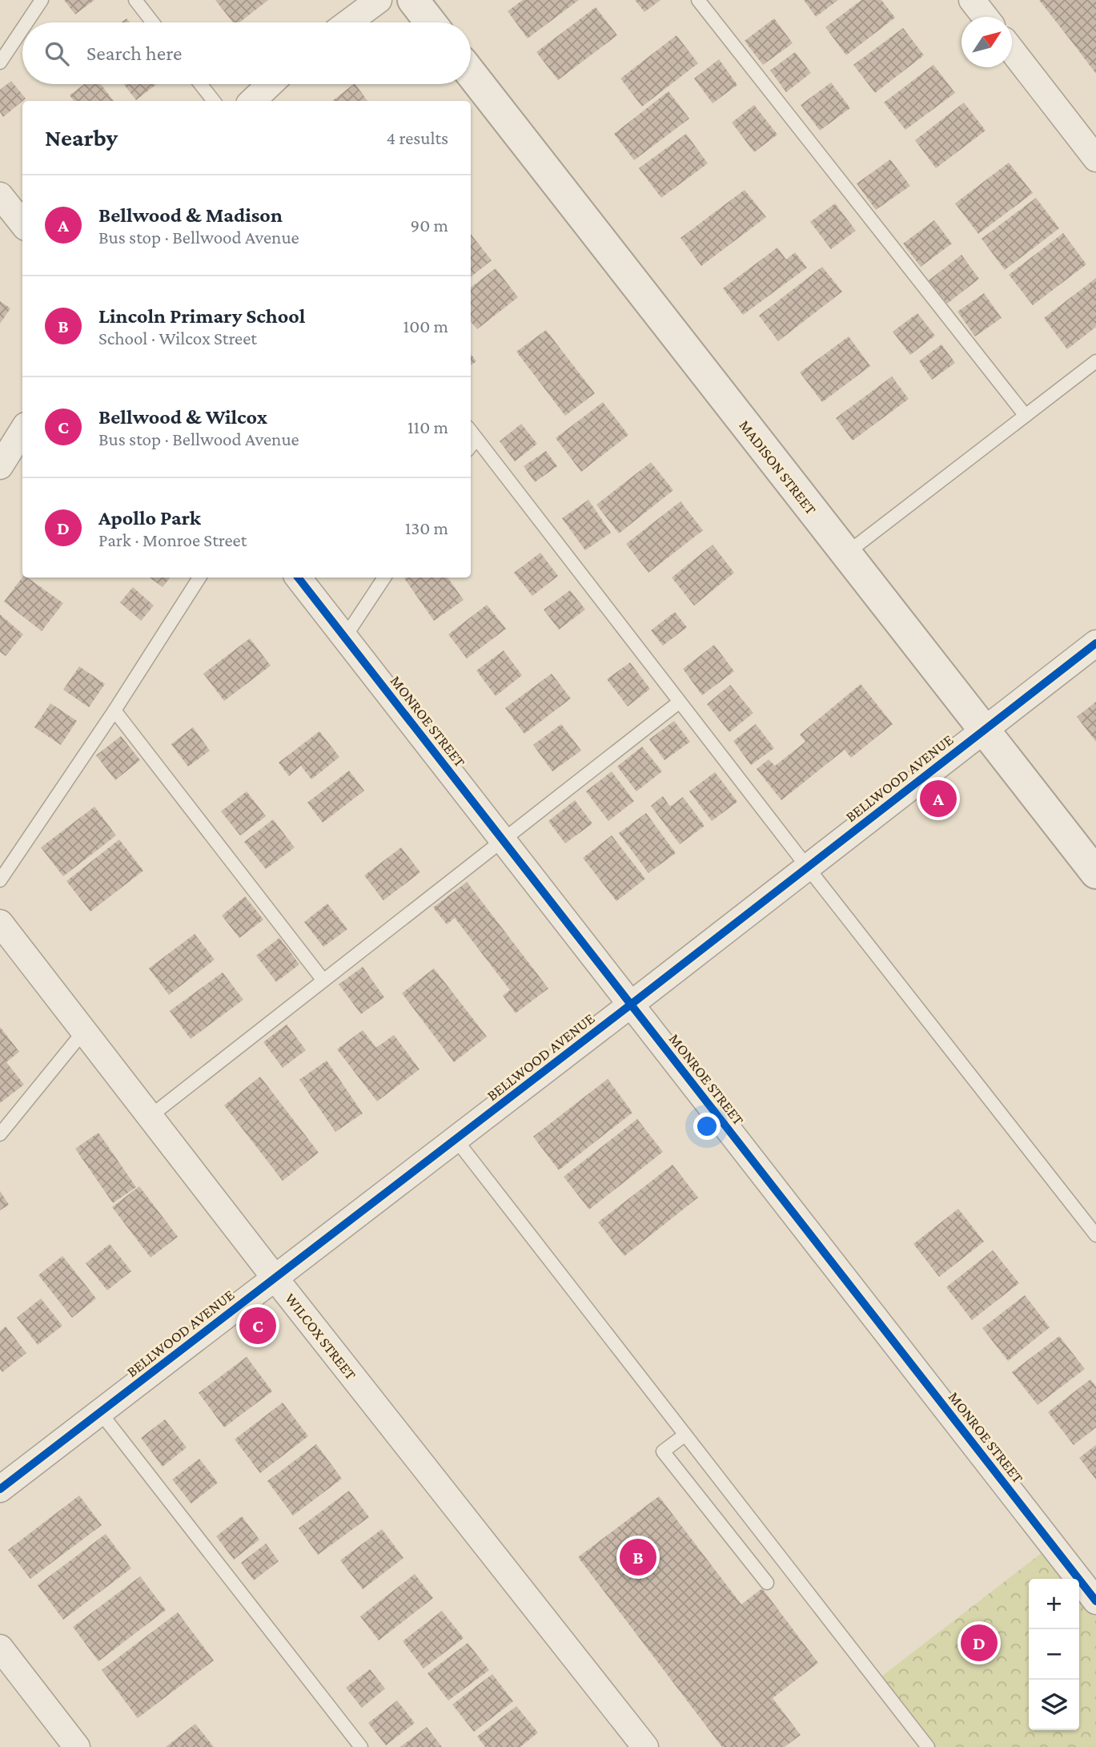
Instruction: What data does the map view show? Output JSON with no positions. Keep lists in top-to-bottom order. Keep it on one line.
{"streets":{"street":["MADISON STREET","MONROE STREET","BELLWOOD AVENUE","WILCOX STREET"]},"crossings":[["MADISON STREET","BELLWOOD AVENUE"],["MONROE STREET","BELLWOOD AVENUE"],["BELLWOOD AVENUE","WILCOX STREET"]],"north":"top right","page":{"search":"Search here","heading":["Nearby","4 results"],"list":[{"mark":"A","name":"Bellwood & Madison","note":"Bus stop · Bellwood Avenue","value":"90 m"},{"mark":"B","name":"Lincoln Primary School","note":"School · Wilcox Street","value":"100 m"},{"mark":"C","name":"Bellwood & Wilcox","note":"Bus stop · Bellwood Avenue","value":"110 m"},{"mark":"D","name":"Apollo Park","note":"Park · Monroe Street","value":"130 m"}],"pins":["A","C","B","D"],"map_buttons":["+","−"]}}
